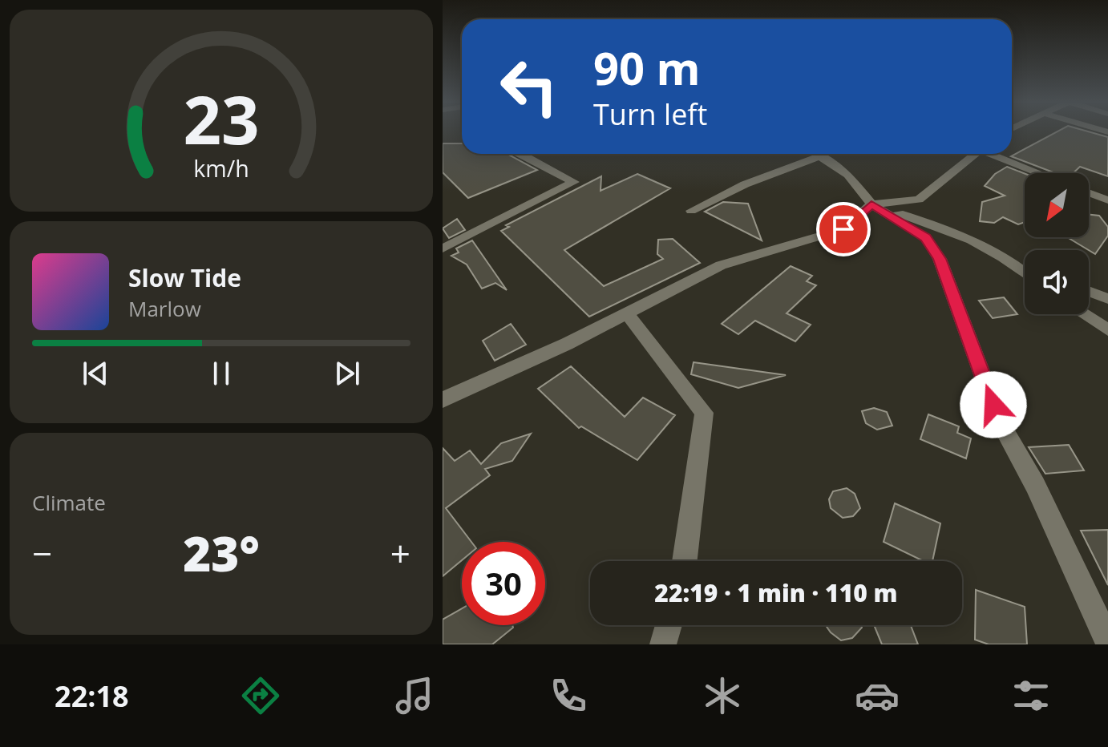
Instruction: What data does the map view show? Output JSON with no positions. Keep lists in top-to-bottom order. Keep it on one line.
{"north":"bottom left","page":{"turn":["90 m","Turn left"],"song":["Slow Tide","Marlow"],"tile":"Climate","heat":["−","23°","+"],"limit":"30","trip":"22:19 · 1 min · 110 m","tabs":"22:18","gauge":["23","km/h"]}}
